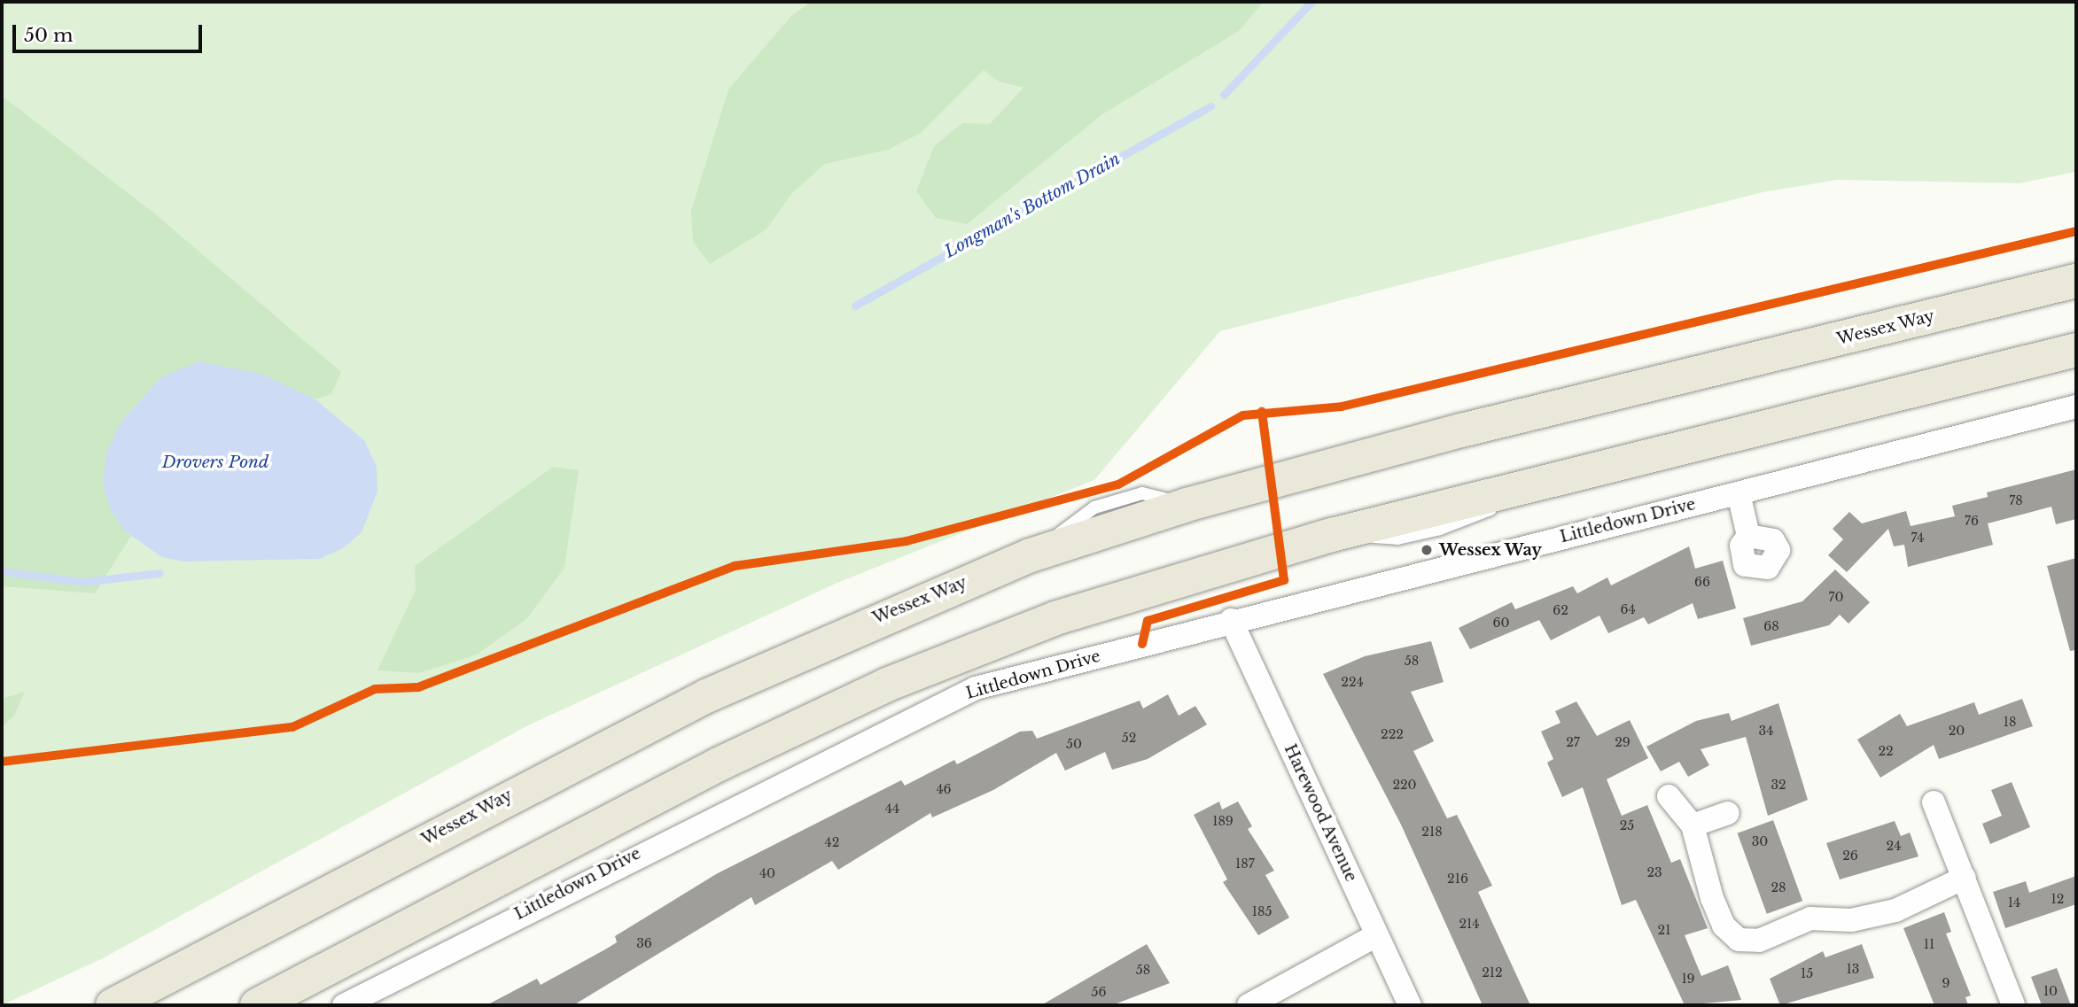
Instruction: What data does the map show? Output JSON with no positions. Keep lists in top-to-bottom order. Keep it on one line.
{"streets":{"highway":["Wessex Way"],"street":["Littledown Drive","Harewood Avenue"]},"crossings":[["Littledown Drive","Harewood Avenue"]],"water":["Longman's Bottom Drain","Drovers Pond"],"places":["Wessex Way"],"house_numbers":["78","76","74","66","70","64","62","60","68","58","224","18","34","20","222","52","27","29","50","22","220","32","46","44","189","25","218","30","42","24","26","187","23","40","216","28","12","14","185","214","21","36","11","13","58","212","15","19","9","10","56"],"scale_bar":"50 m"}
